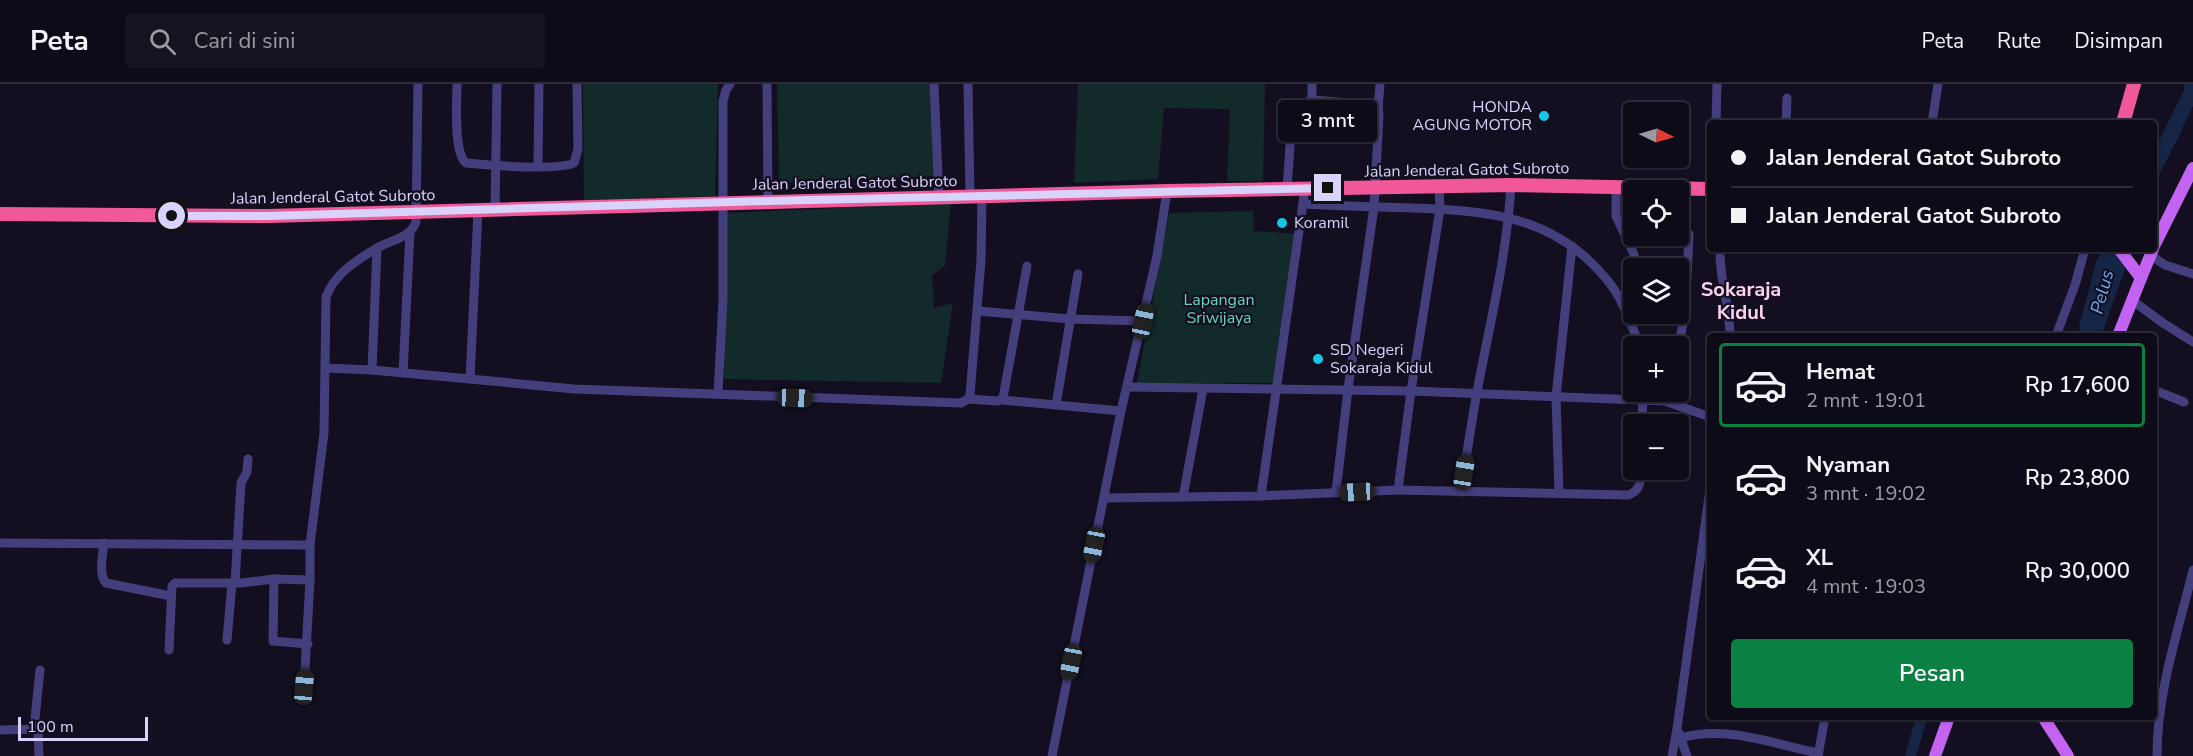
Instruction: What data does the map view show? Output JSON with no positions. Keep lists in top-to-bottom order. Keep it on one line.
{"streets":{"highway":["Jalan Jenderal Gatot Subroto"]},"districts":["Sokaraja Kidul"],"water":["Pelus"],"parks":["Lapangan Sriwijaya"],"places":["HONDA AGUNG MOTOR","Koramil","SD Negeri Sokaraja Kidul"],"scale_bar":"100 m","north":"right","page":{"header":"Peta","search":"Cari di sini","nav":["Peta","Rute","Disimpan"],"bubble":"3 mnt","map_buttons":["+","−"],"banner":["Jalan Jenderal Gatot Subroto","Jalan Jenderal Gatot Subroto"],"list":[{"name":"Hemat","note":"2 mnt · 19:01","value":"Rp 17,600"},{"name":"Nyaman","note":"3 mnt · 19:02","value":"Rp 23,800"},{"name":"XL","note":"4 mnt · 19:03","value":"Rp 30,000"}],"buttons":"Pesan","scale":"100 m"}}
